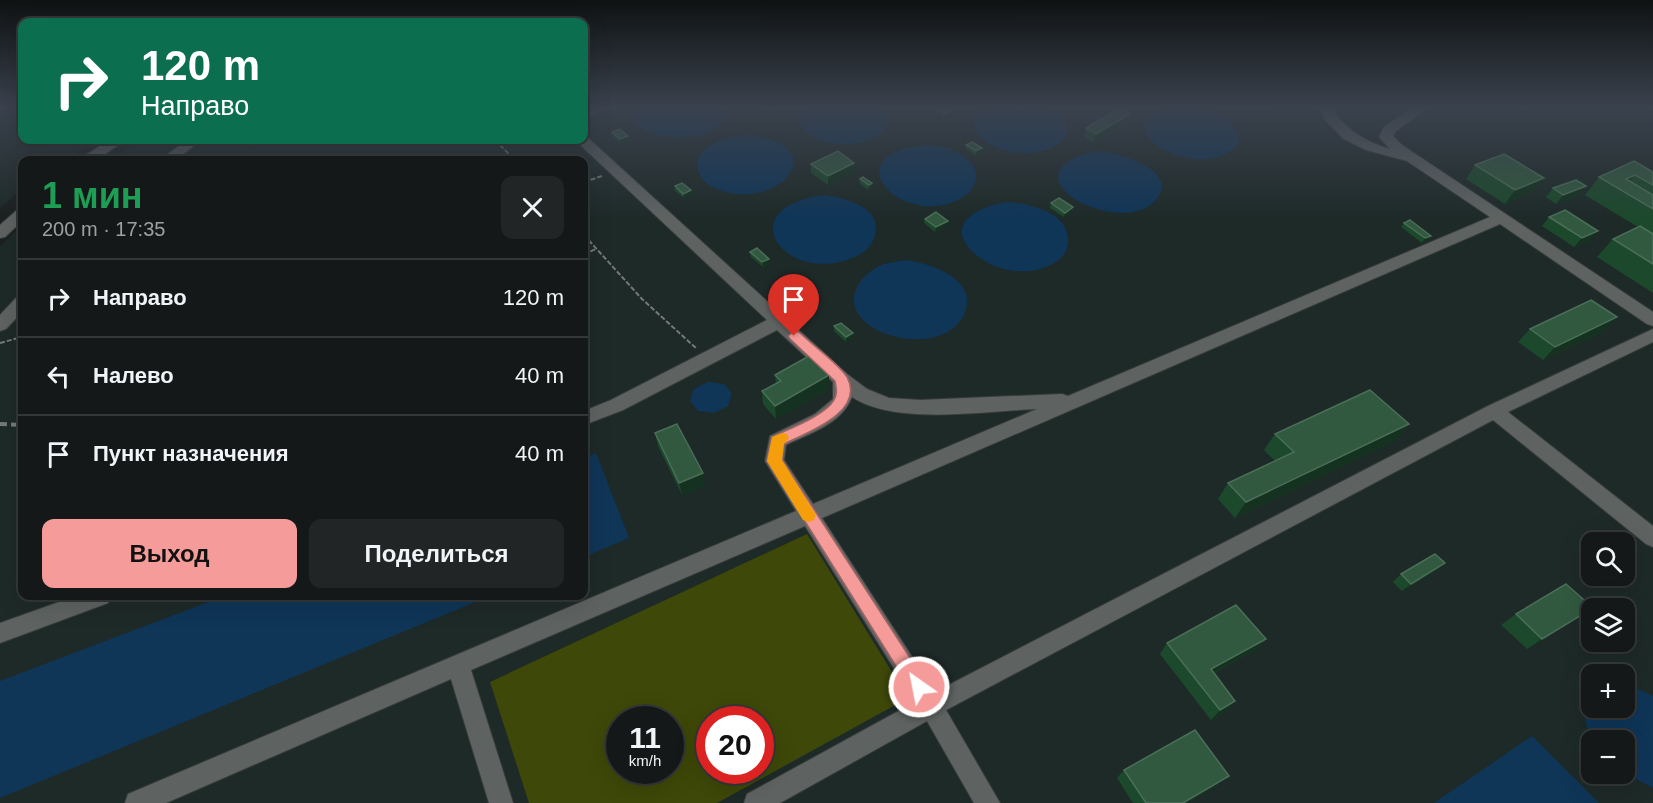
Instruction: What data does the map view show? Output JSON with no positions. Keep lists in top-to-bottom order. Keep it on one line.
{"page":{"turn":["120 m","Направо"],"heading":["1 мин","200 m · 17:35"],"list":[{"name":"Направо","value":"120 m"},{"name":"Налево","value":"40 m"},{"name":"Пункт назначения","value":"40 m"}],"buttons":["Выход","Поделиться"],"map_buttons":["+","−"],"speed":"11 km/h","limit":"20"}}
